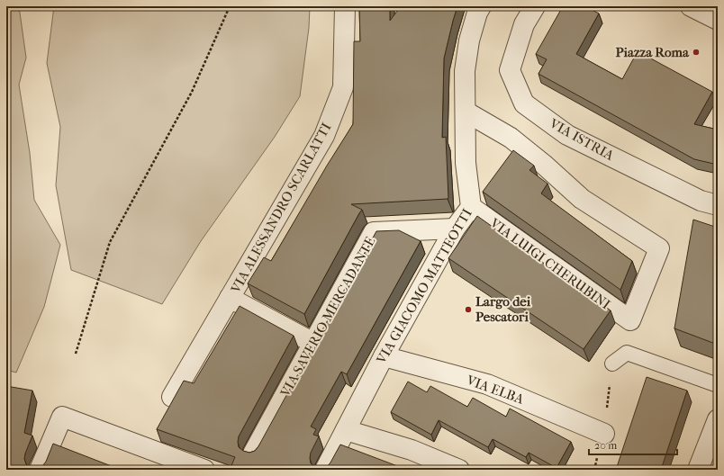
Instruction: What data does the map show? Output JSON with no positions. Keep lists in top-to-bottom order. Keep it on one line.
{"streets":{"street":["VIA ISTRIA","VIA ALESSANDRO SCARLATTI","VIA LUIGI CHERUBINI","VIA GIACOMO MATTEOTTI","VIA SAVERIO MERCADANTE","VIA ELBA"]},"crossings":[["VIA LUIGI CHERUBINI","VIA GIACOMO MATTEOTTI"],["VIA GIACOMO MATTEOTTI","VIA SAVERIO MERCADANTE"],["VIA GIACOMO MATTEOTTI","VIA ELBA"]],"places":["Piazza Roma","Largo dei Pescatori"],"scale_bar":"20 m"}
